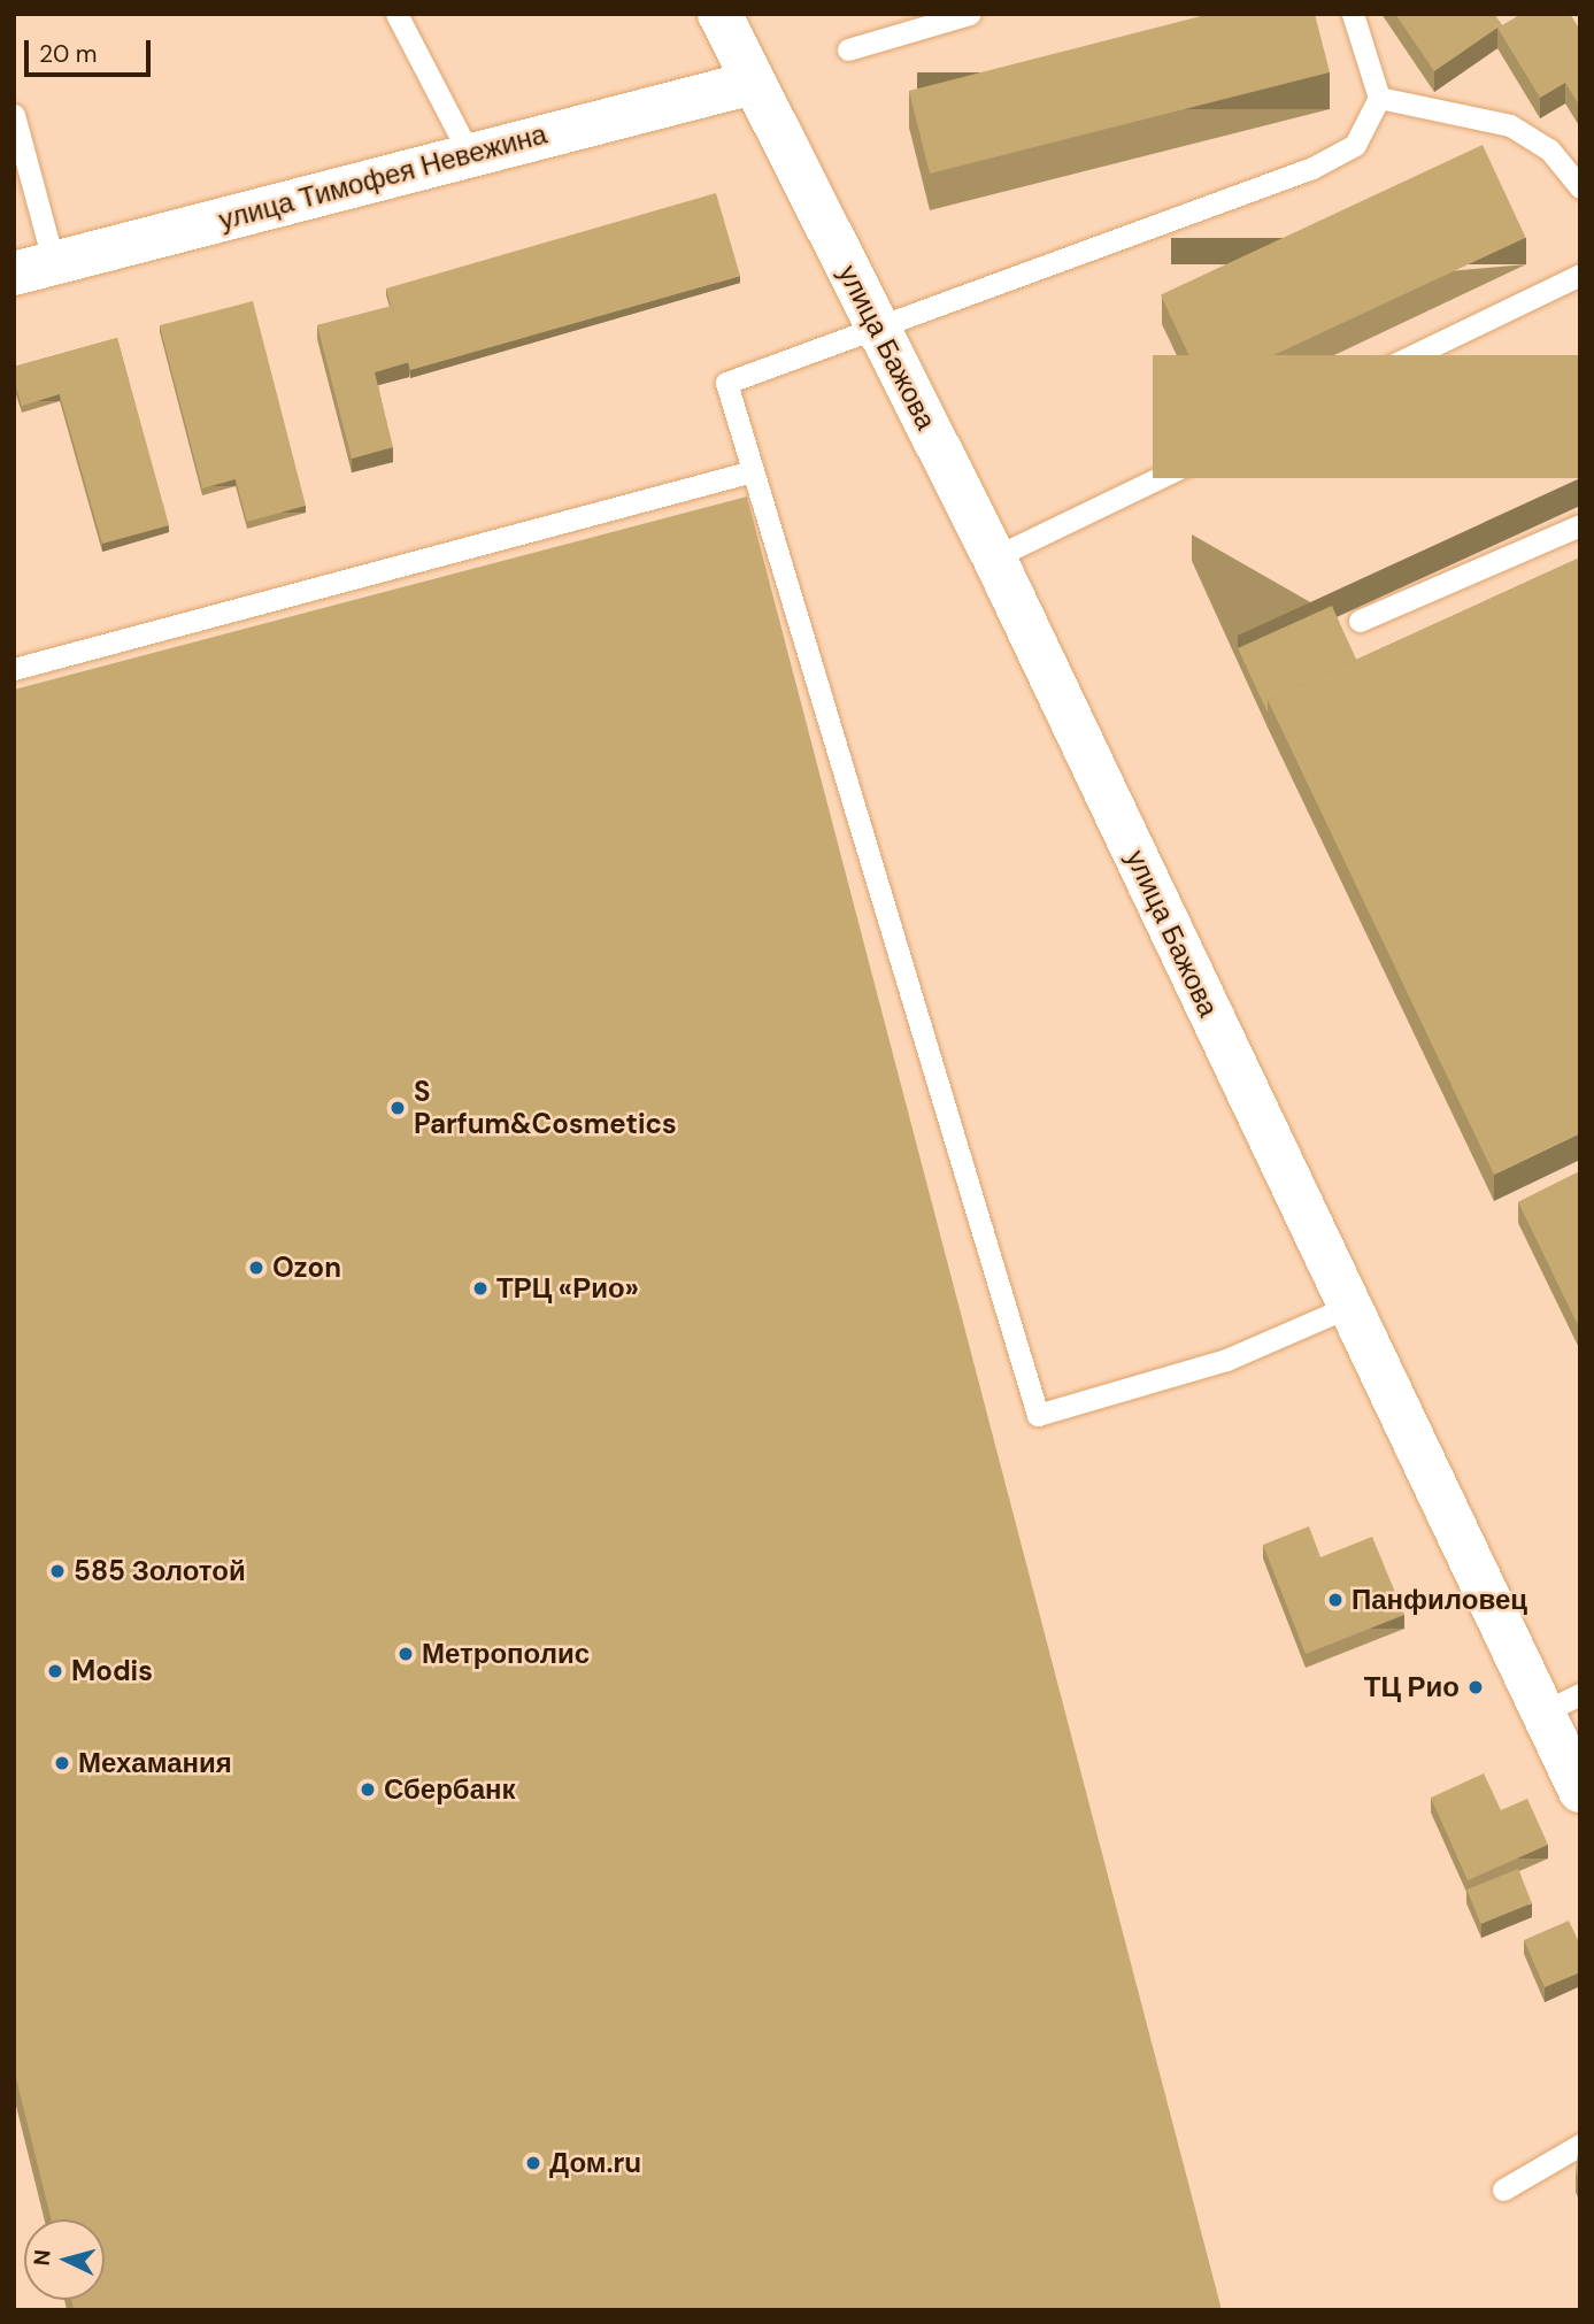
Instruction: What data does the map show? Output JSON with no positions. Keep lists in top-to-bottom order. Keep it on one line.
{"streets":{"main road":["улица Тимофея Невежина","улица Бажова"]},"crossings":[["улица Тимофея Невежина","улица Бажова"]],"places":["S Parfum&Cosmetics","Ozon","ТРЦ «Рио»","585 Золотой","Панфиловец","Метрополис","Modis","ТЦ Рио","Мехамания","Сбербанк","Дом.ru"],"scale_bar":"20 m","north":"left"}
